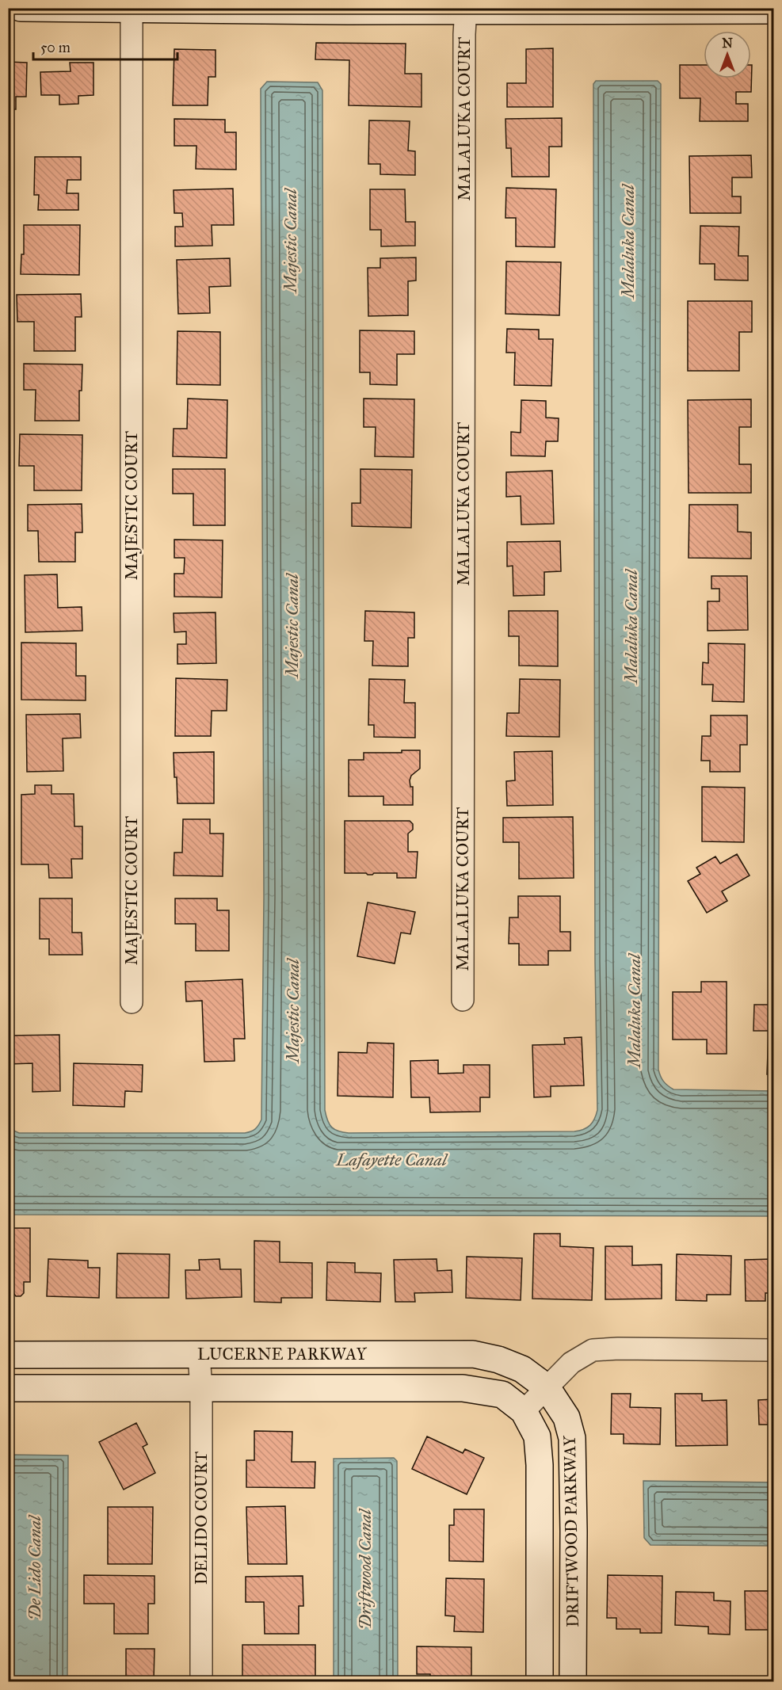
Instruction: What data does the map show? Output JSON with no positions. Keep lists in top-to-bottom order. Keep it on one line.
{"streets":{"street":["MALALUKA COURT","MAJESTIC COURT","LUCERNE PARKWAY","DELIDO COURT","DRIFTWOOD PARKWAY"]},"crossings":[["LUCERNE PARKWAY","DELIDO COURT"],["LUCERNE PARKWAY","DRIFTWOOD PARKWAY"]],"water":["Majestic Canal","Malaluka Canal","Lafayette Canal","De Lido Canal","Driftwood Canal"],"scale_bar":"50 m","north":"top"}
